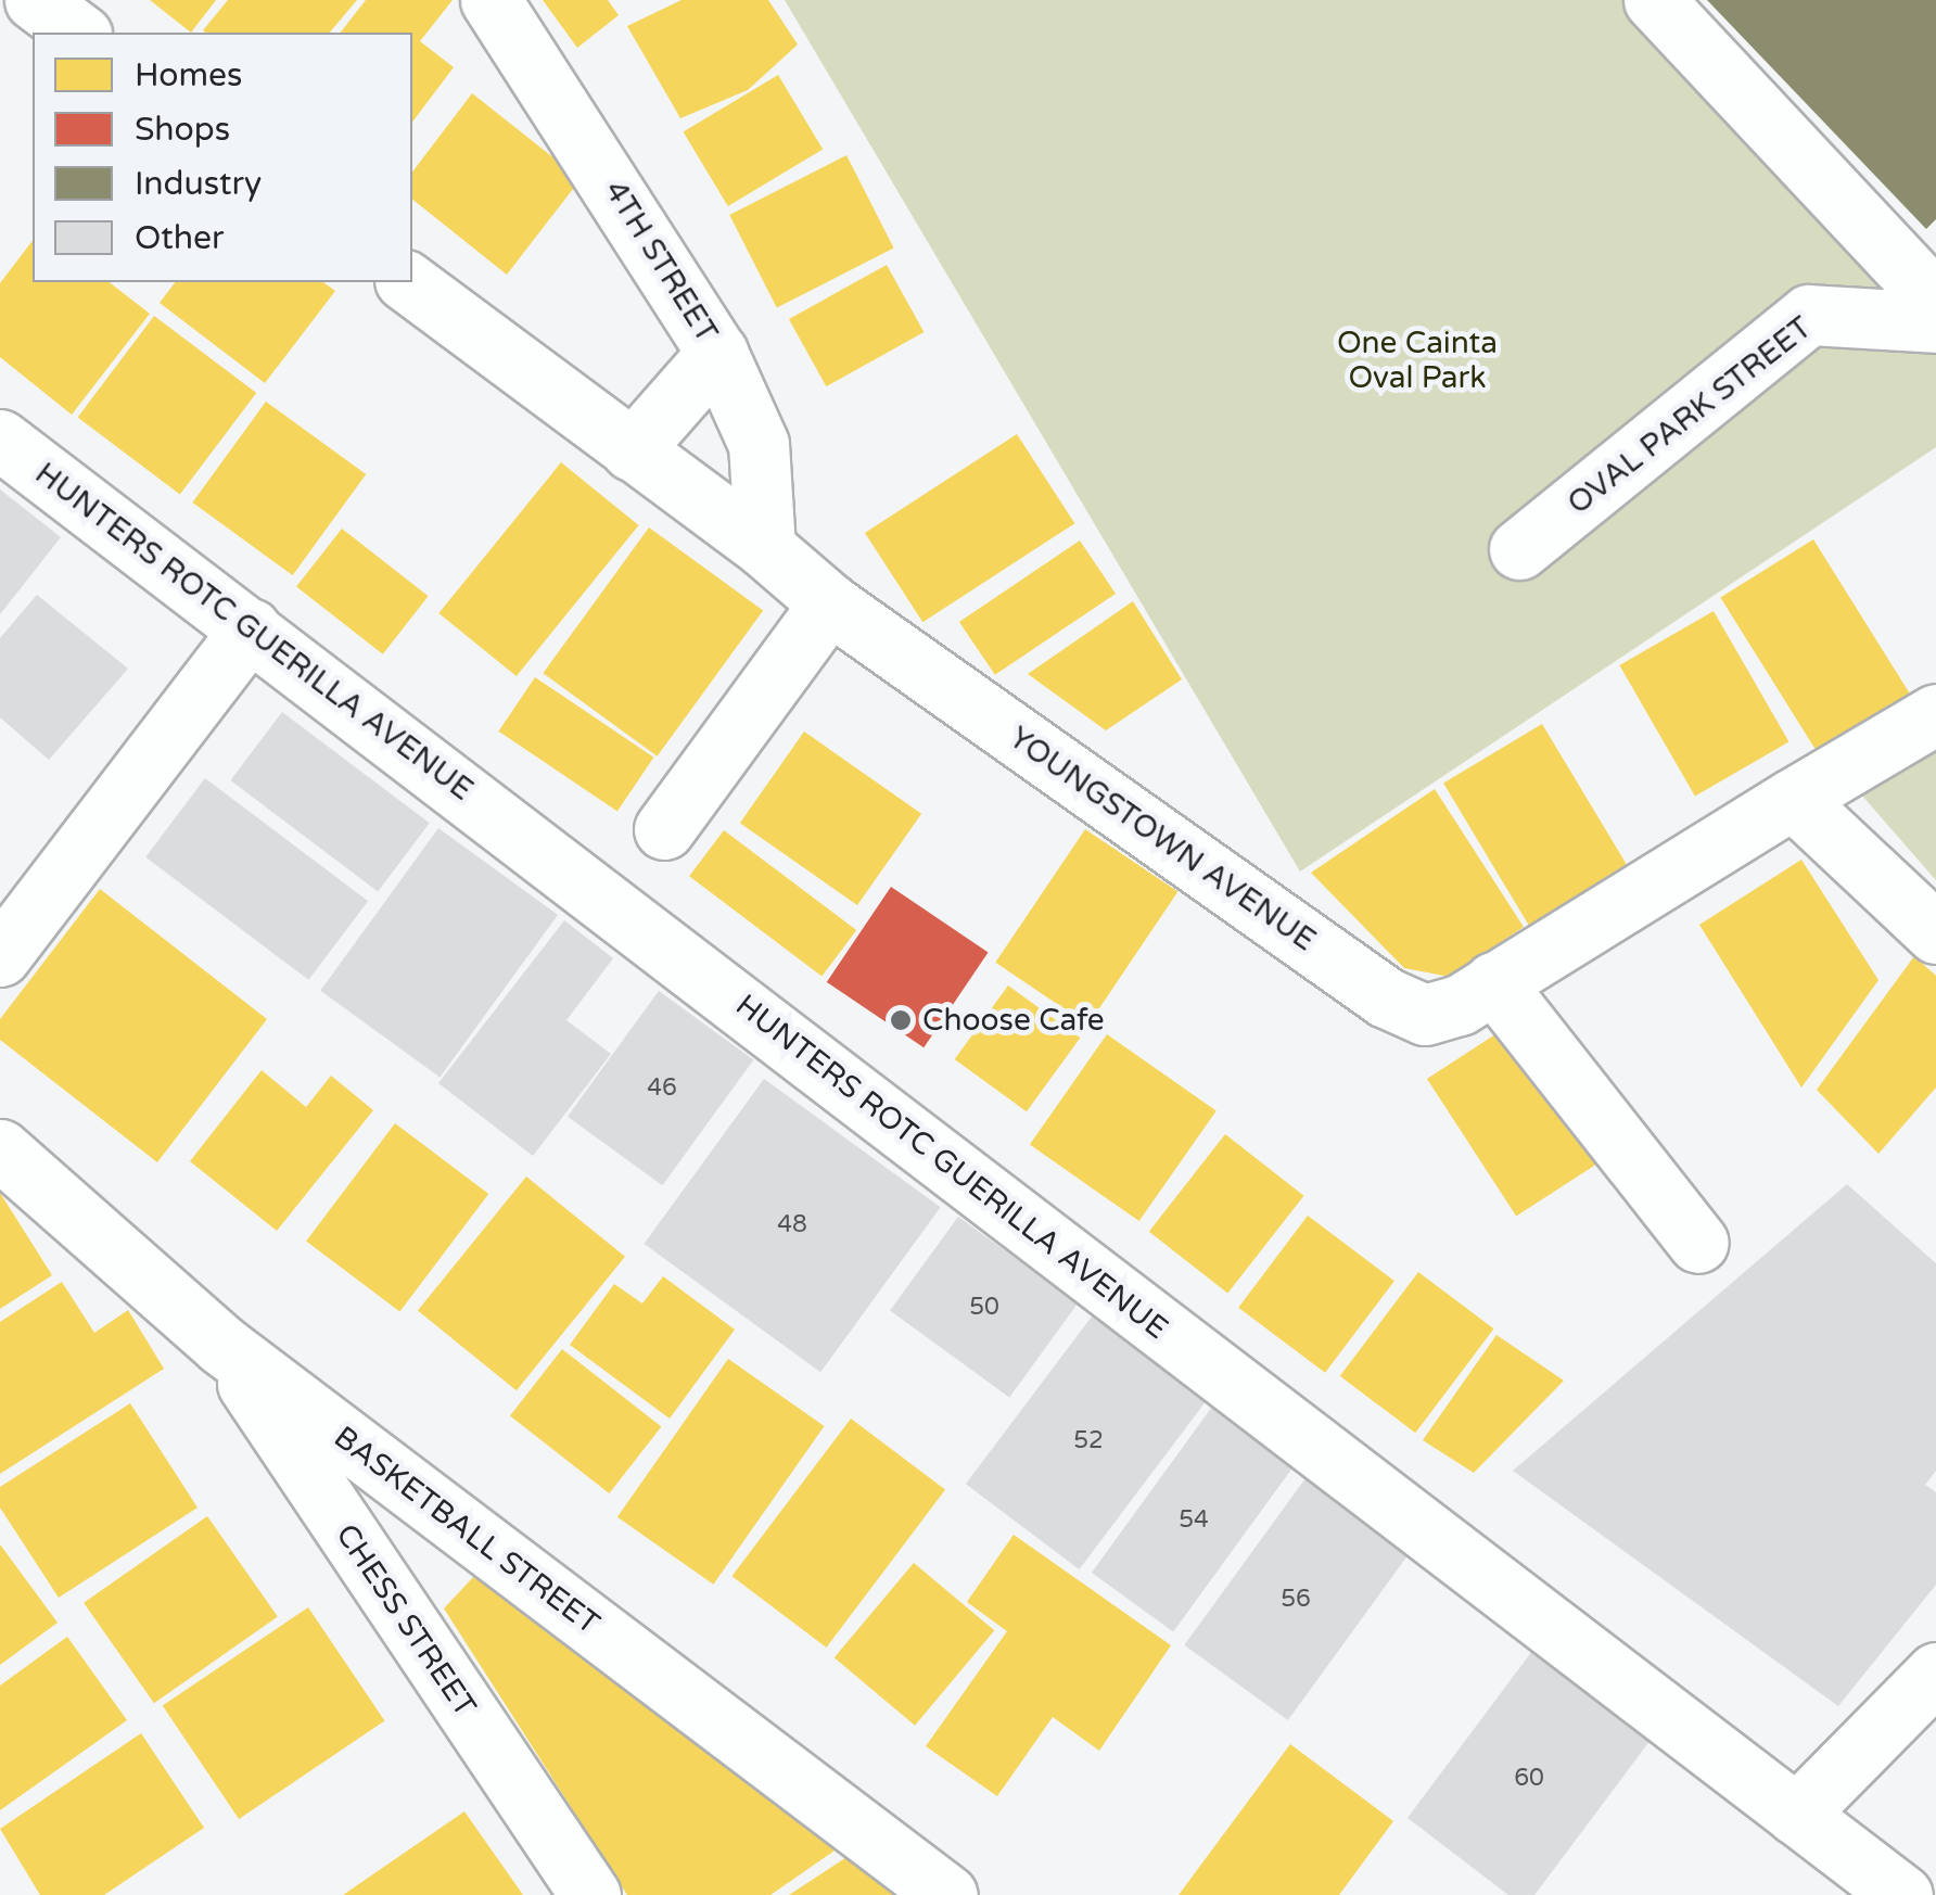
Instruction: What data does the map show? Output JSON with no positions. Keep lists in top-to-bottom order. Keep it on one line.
{"streets":{"street":["4TH STREET","OVAL PARK STREET","HUNTERS ROTC GUERILLA AVENUE","YOUNGSTOWN AVENUE","BASKETBALL STREET","CHESS STREET"]},"crossings":[["4TH STREET","YOUNGSTOWN AVENUE"],["BASKETBALL STREET","CHESS STREET"]],"parks":["One Cainta Oval Park"],"places":["Choose Cafe"],"house_numbers":["46","48","50","52","54","56","60"],"legend":["Homes","Shops","Industry","Other"]}
